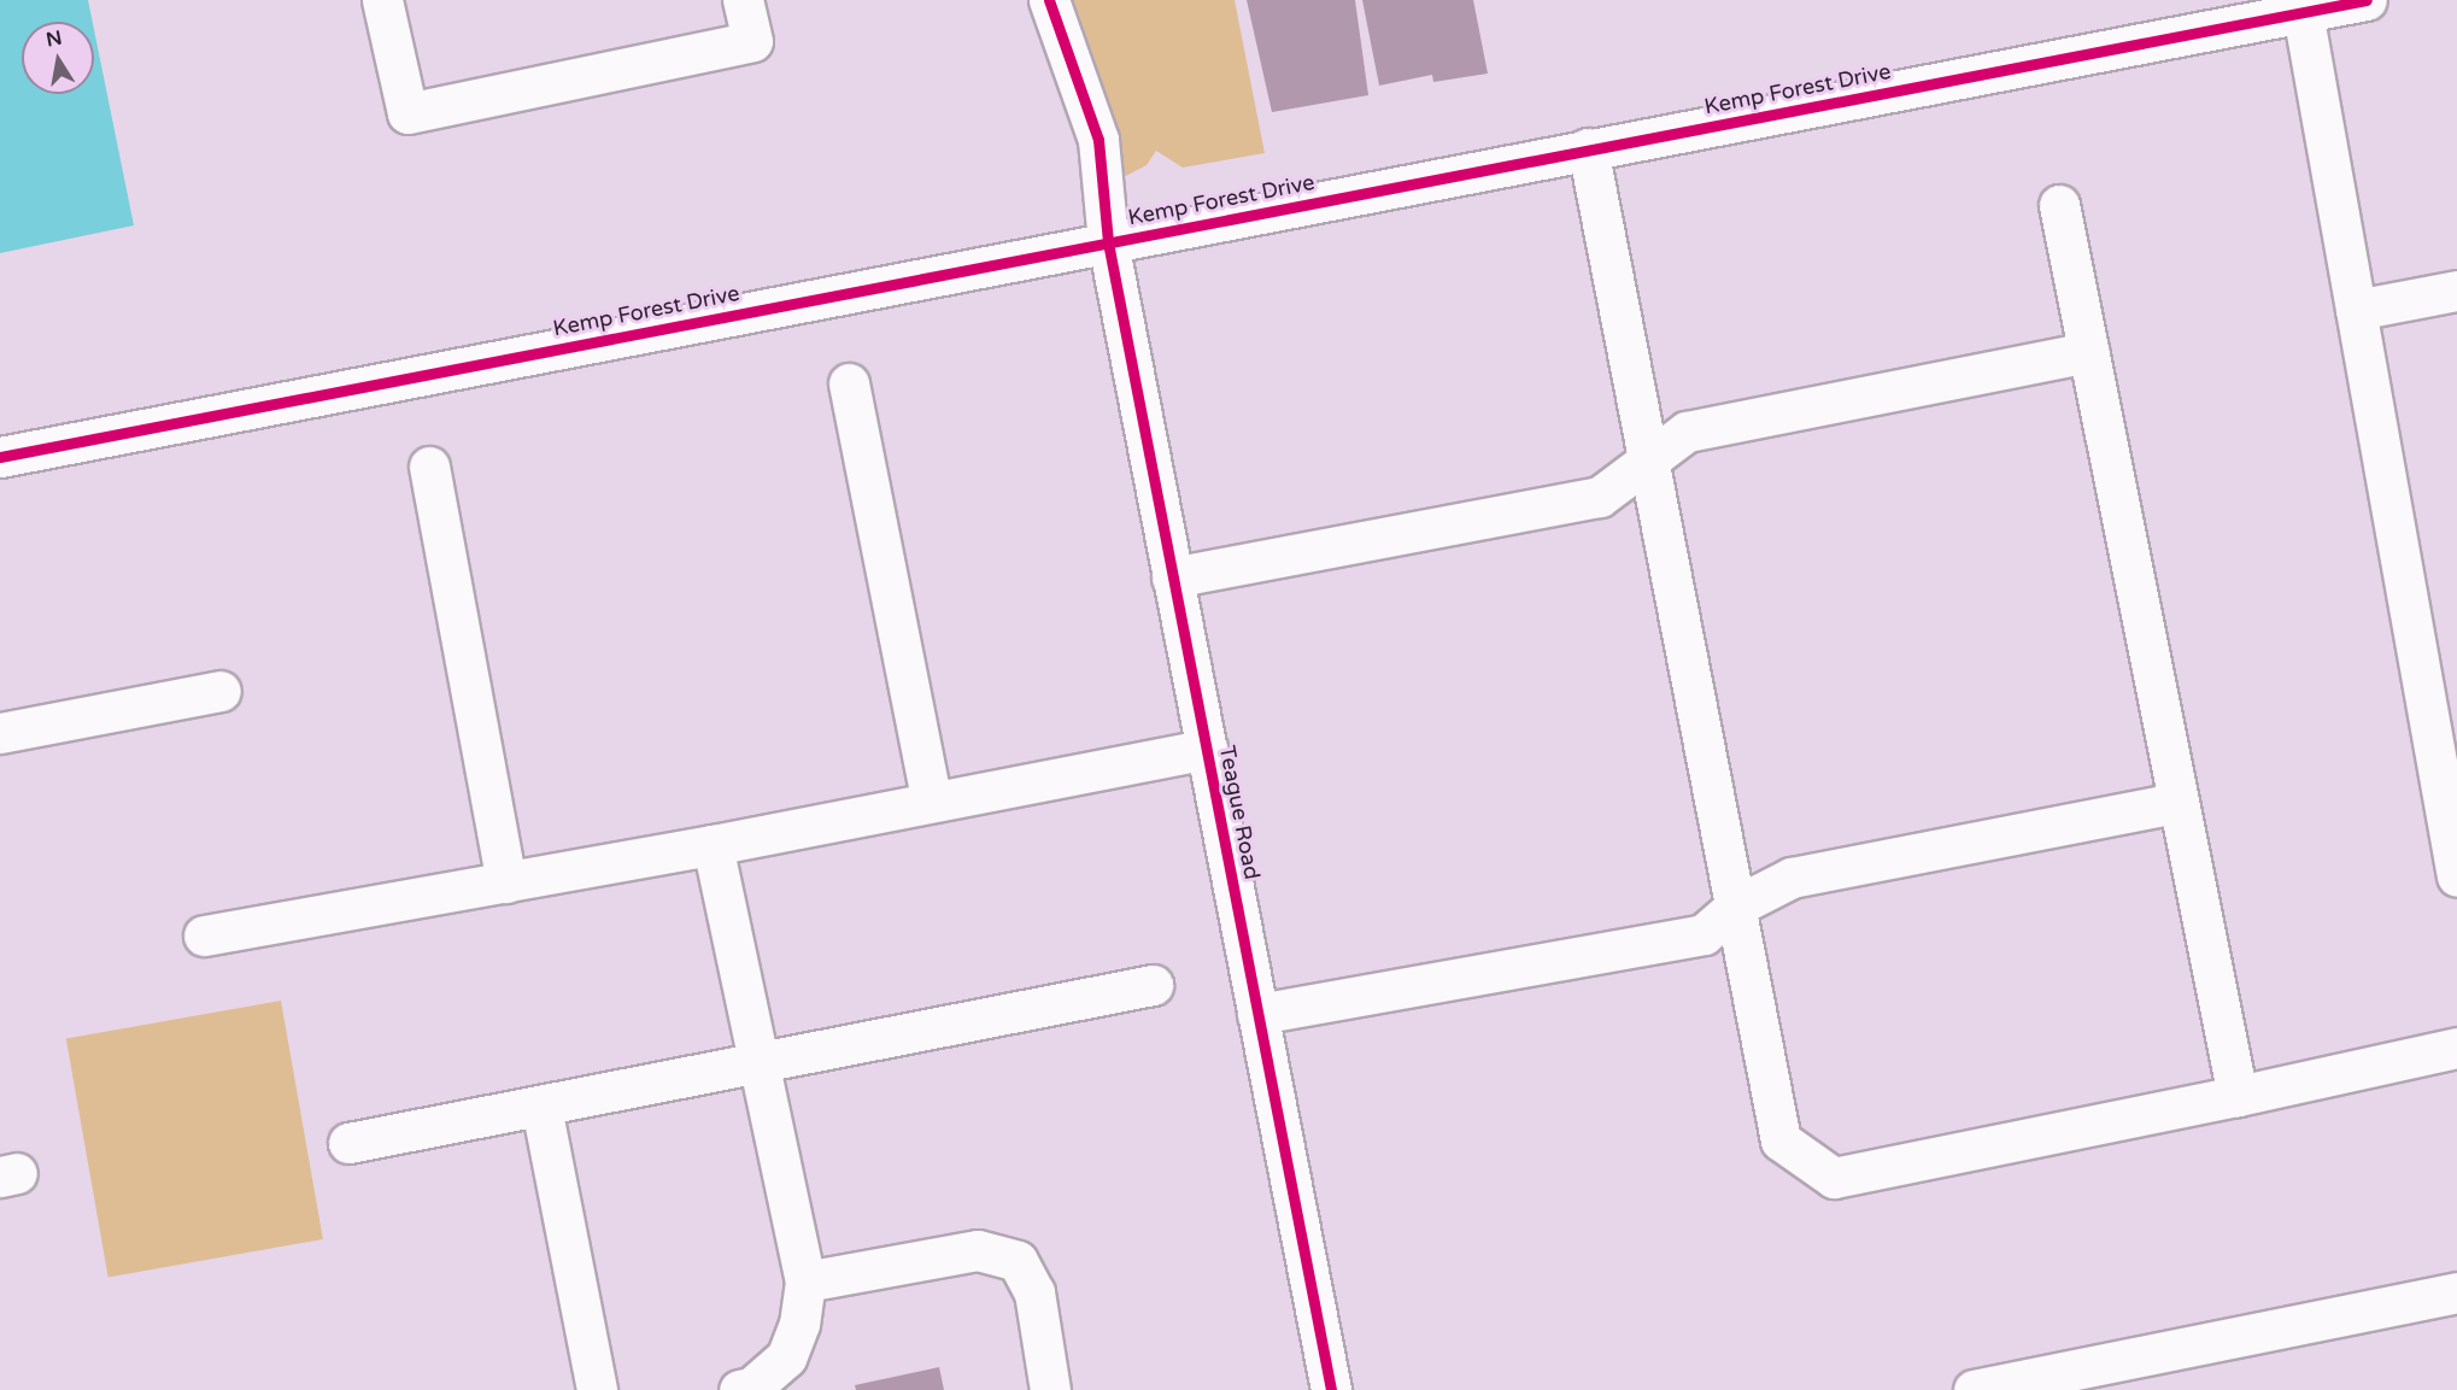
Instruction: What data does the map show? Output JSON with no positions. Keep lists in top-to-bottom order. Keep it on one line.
{"streets":{"street":["Kemp Forest Drive","Teague Road"]},"crossings":[["Kemp Forest Drive","Teague Road"]],"north":"top"}
